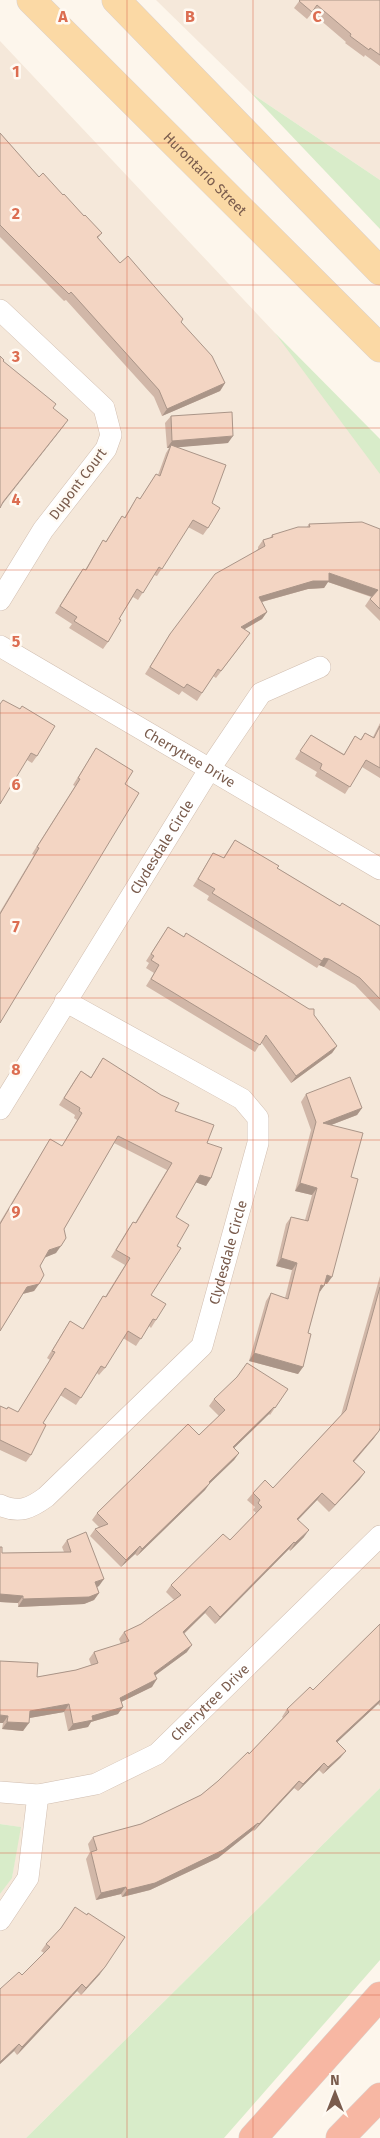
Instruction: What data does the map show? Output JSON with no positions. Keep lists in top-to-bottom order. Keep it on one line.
{"streets":{"main road":["Hurontario Street"],"street":["Dupont Court","Cherrytree Drive","Clydesdale Circle"]},"crossings":[["Cherrytree Drive","Clydesdale Circle"]],"north":"top","grid":{"columns":["A","B","C"],"rows":["1","2","3","4","5","6","7","8","9"]}}
